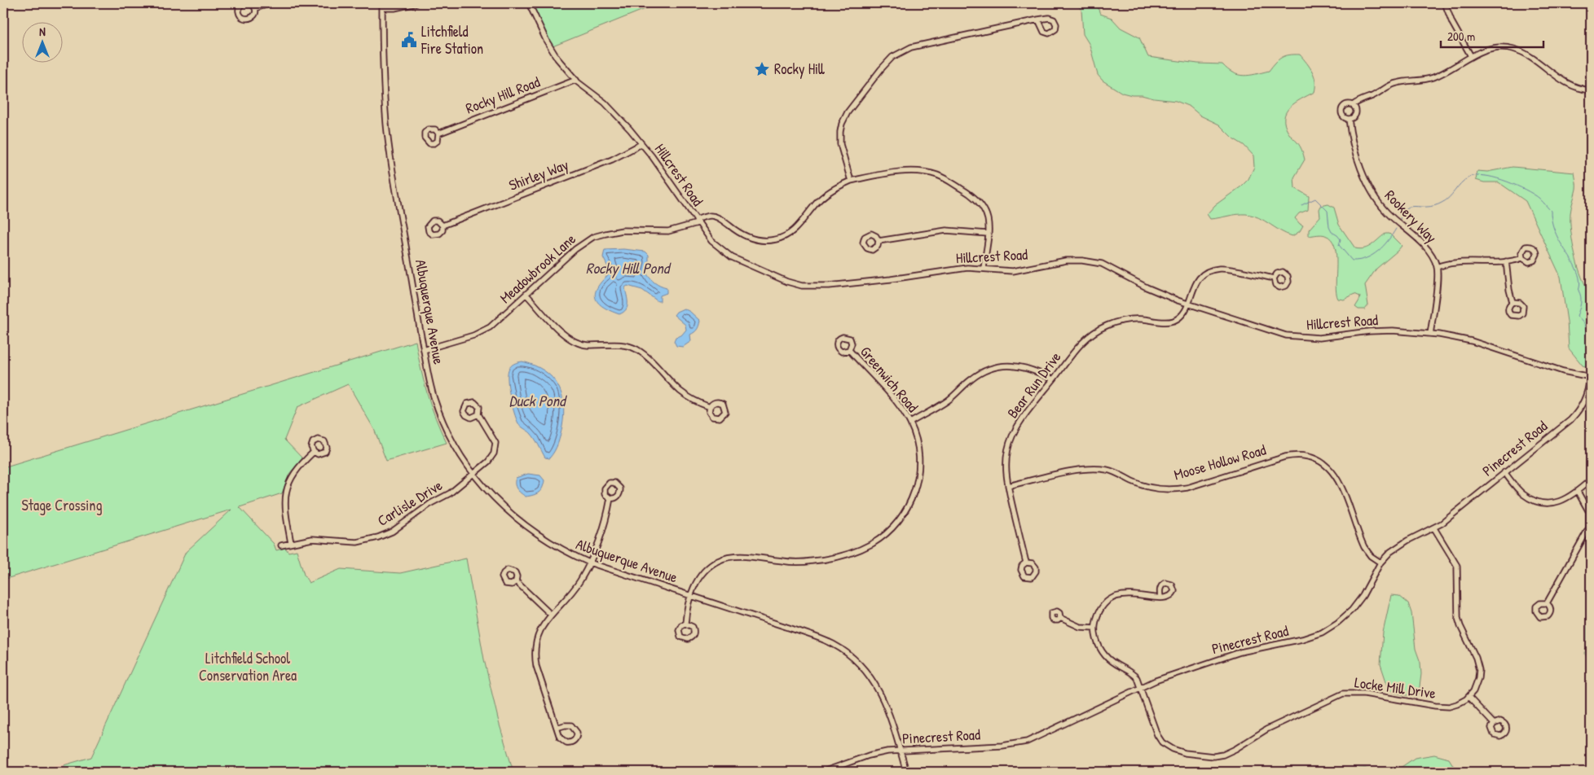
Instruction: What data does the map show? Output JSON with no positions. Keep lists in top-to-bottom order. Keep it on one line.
{"streets":{"street":["Rocky Hill Road","Shirley Way","Hillcrest Road","Rookery Way","Meadowbrook Lane","Albuquerque Avenue","Greenwich Road","Bear Run Drive","Pinecrest Road","Moose Hollow Road","Carlisle Drive","Locke Mill Drive"]},"crossings":[["Rocky Hill Road","Hillcrest Road"],["Shirley Way","Hillcrest Road"],["Hillcrest Road","Meadowbrook Lane"],["Hillcrest Road","Bear Run Drive"],["Hillcrest Road","Pinecrest Road"],["Meadowbrook Lane","Albuquerque Avenue"],["Albuquerque Avenue","Greenwich Road"],["Albuquerque Avenue","Pinecrest Road"],["Albuquerque Avenue","Carlisle Drive"],["Bear Run Drive","Moose Hollow Road"],["Pinecrest Road","Moose Hollow Road"],["Pinecrest Road","Locke Mill Drive"]],"water":["Rocky Hill Pond","Duck Pond"],"parks":["Stage Crossing","Litchfield School Conservation Area"],"places":{"public building":["Litchfield Fire Station"],"place":["Rocky Hill"]},"scale_bar":"200 m","north":"top"}
